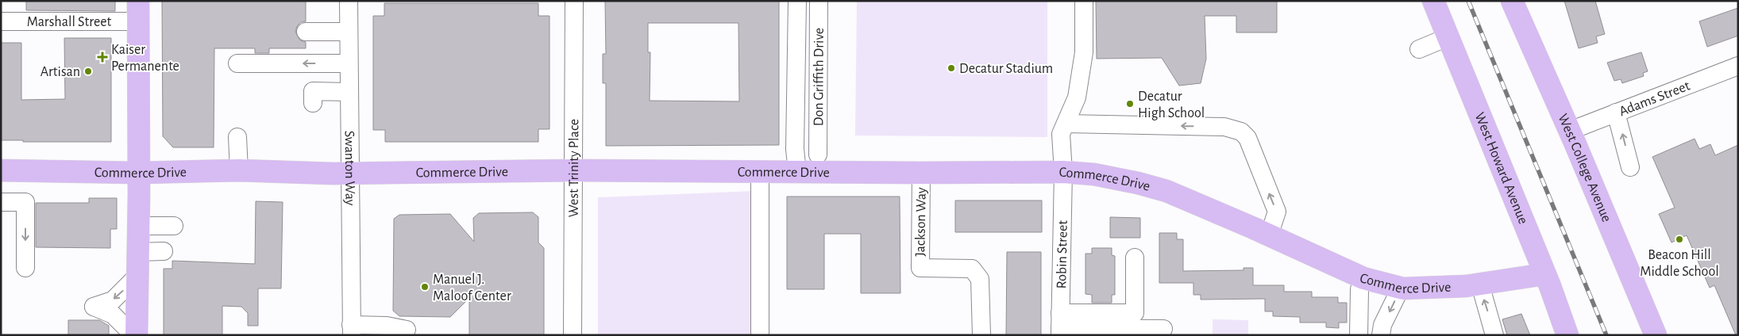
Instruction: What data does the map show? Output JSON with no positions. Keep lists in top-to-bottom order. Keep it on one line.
{"streets":{"main road":["West College Avenue","West Howard Avenue","Commerce Drive"],"street":["Marshall Street","Don Griffith Drive","Adams Street","Swanton Way","West Trinity Place","Jackson Way","Robin Street"]},"crossings":[["Adams Street","West College Avenue"],["Swanton Way","Commerce Drive"],["West Trinity Place","Commerce Drive"],["West Howard Avenue","Commerce Drive"],["Commerce Drive","Jackson Way"],["Commerce Drive","Robin Street"]],"places":{"health":["Kaiser Permanente"],"other":["Decatur Stadium","Artisan","Decatur High School","Beacon Hill Middle School","Manuel J. Maloof Center"]}}
